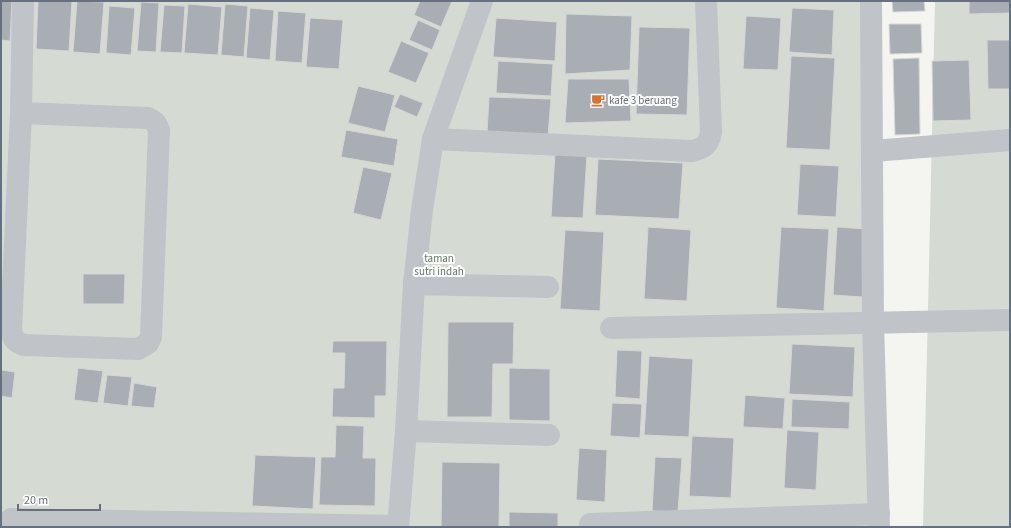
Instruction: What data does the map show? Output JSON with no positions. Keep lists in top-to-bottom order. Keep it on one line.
{"parks":["taman sutri indah"],"places":{"cafe":["kafe 3 beruang"]},"scale_bar":"20 m"}
